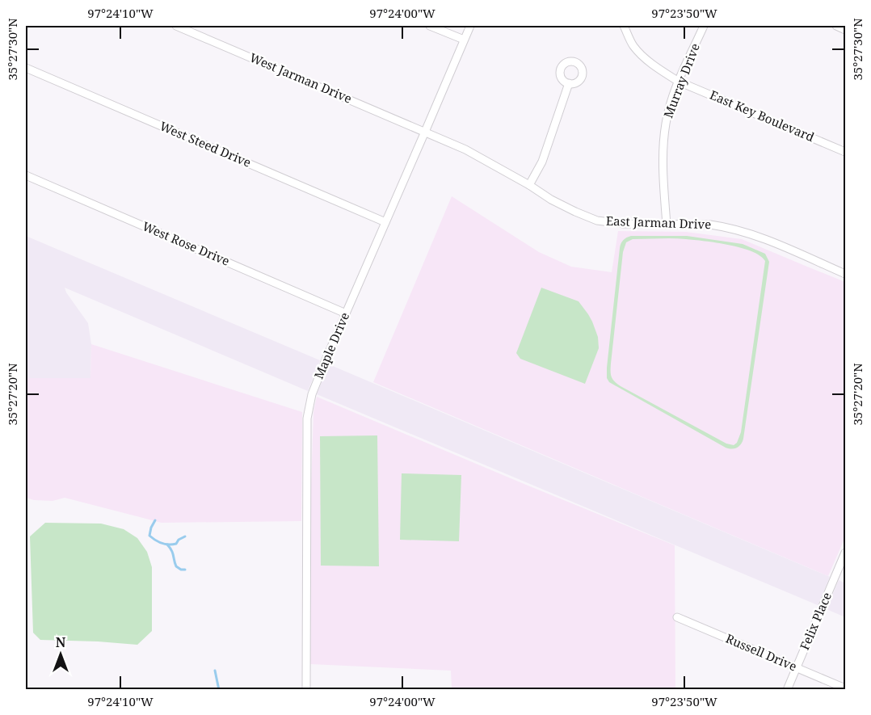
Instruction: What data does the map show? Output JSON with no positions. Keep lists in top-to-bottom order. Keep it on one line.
{"streets":{"street":["West Jarman Drive","Murray Drive","East Key Boulevard","West Steed Drive","East Jarman Drive","West Rose Drive","Maple Drive","Felix Place","Russell Drive"]},"crossings":[["West Jarman Drive","East Jarman Drive"],["West Jarman Drive","Maple Drive"],["Murray Drive","East Key Boulevard"],["Murray Drive","East Jarman Drive"],["West Steed Drive","Maple Drive"],["East Jarman Drive","Maple Drive"],["West Rose Drive","Maple Drive"],["Felix Place","Russell Drive"]],"north":"top","coordinates":["97°24'10\"W","97°24'00\"W","97°23'50\"W","35°27'30\"N","35°27'20\"N"]}
